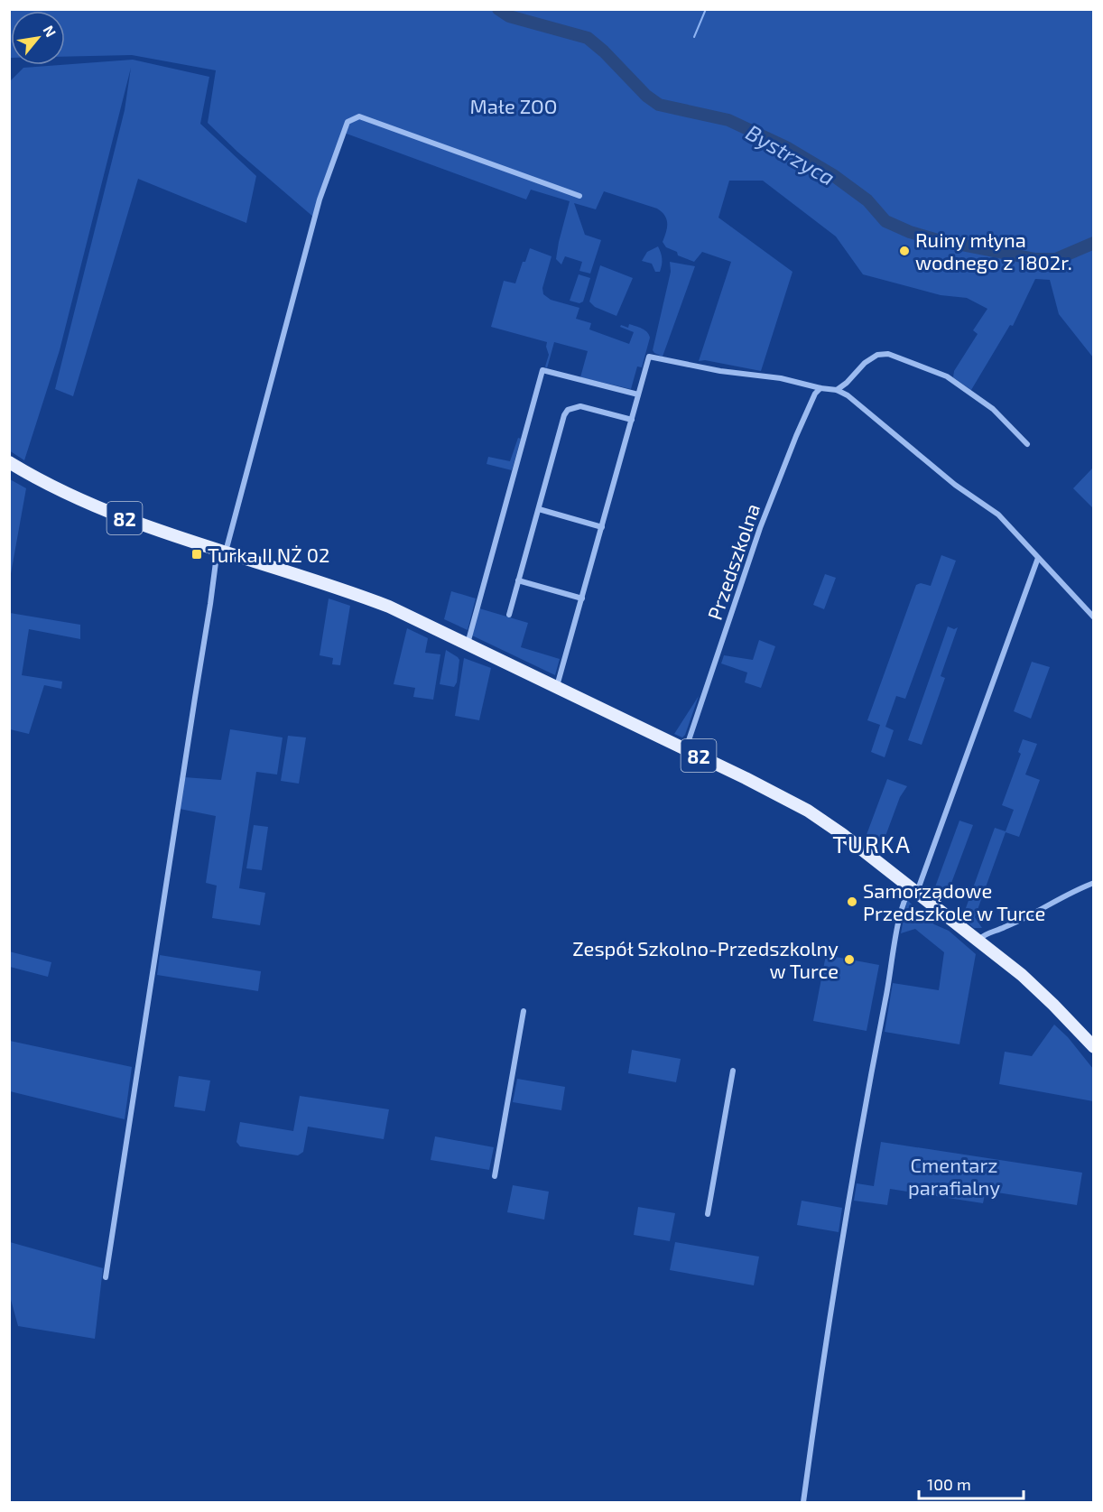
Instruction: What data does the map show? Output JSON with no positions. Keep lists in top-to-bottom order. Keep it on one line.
{"streets":{"main road":["82"],"street":["Przedszkolna"]},"crossings":[["82","Przedszkolna"]],"districts":["TURKA"],"water":["Bystrzyca"],"parks":["Małe ZOO","Cmentarz parafialny"],"places":{"other":["Ruiny młyna wodnego z 1802r.","Samorządowe Przedszkole w Turce","Zespół Szkolno-Przedszkolny w Turce"],"transit":["Turka II NŻ 02"]},"scale_bar":"100 m","north":"top right"}
